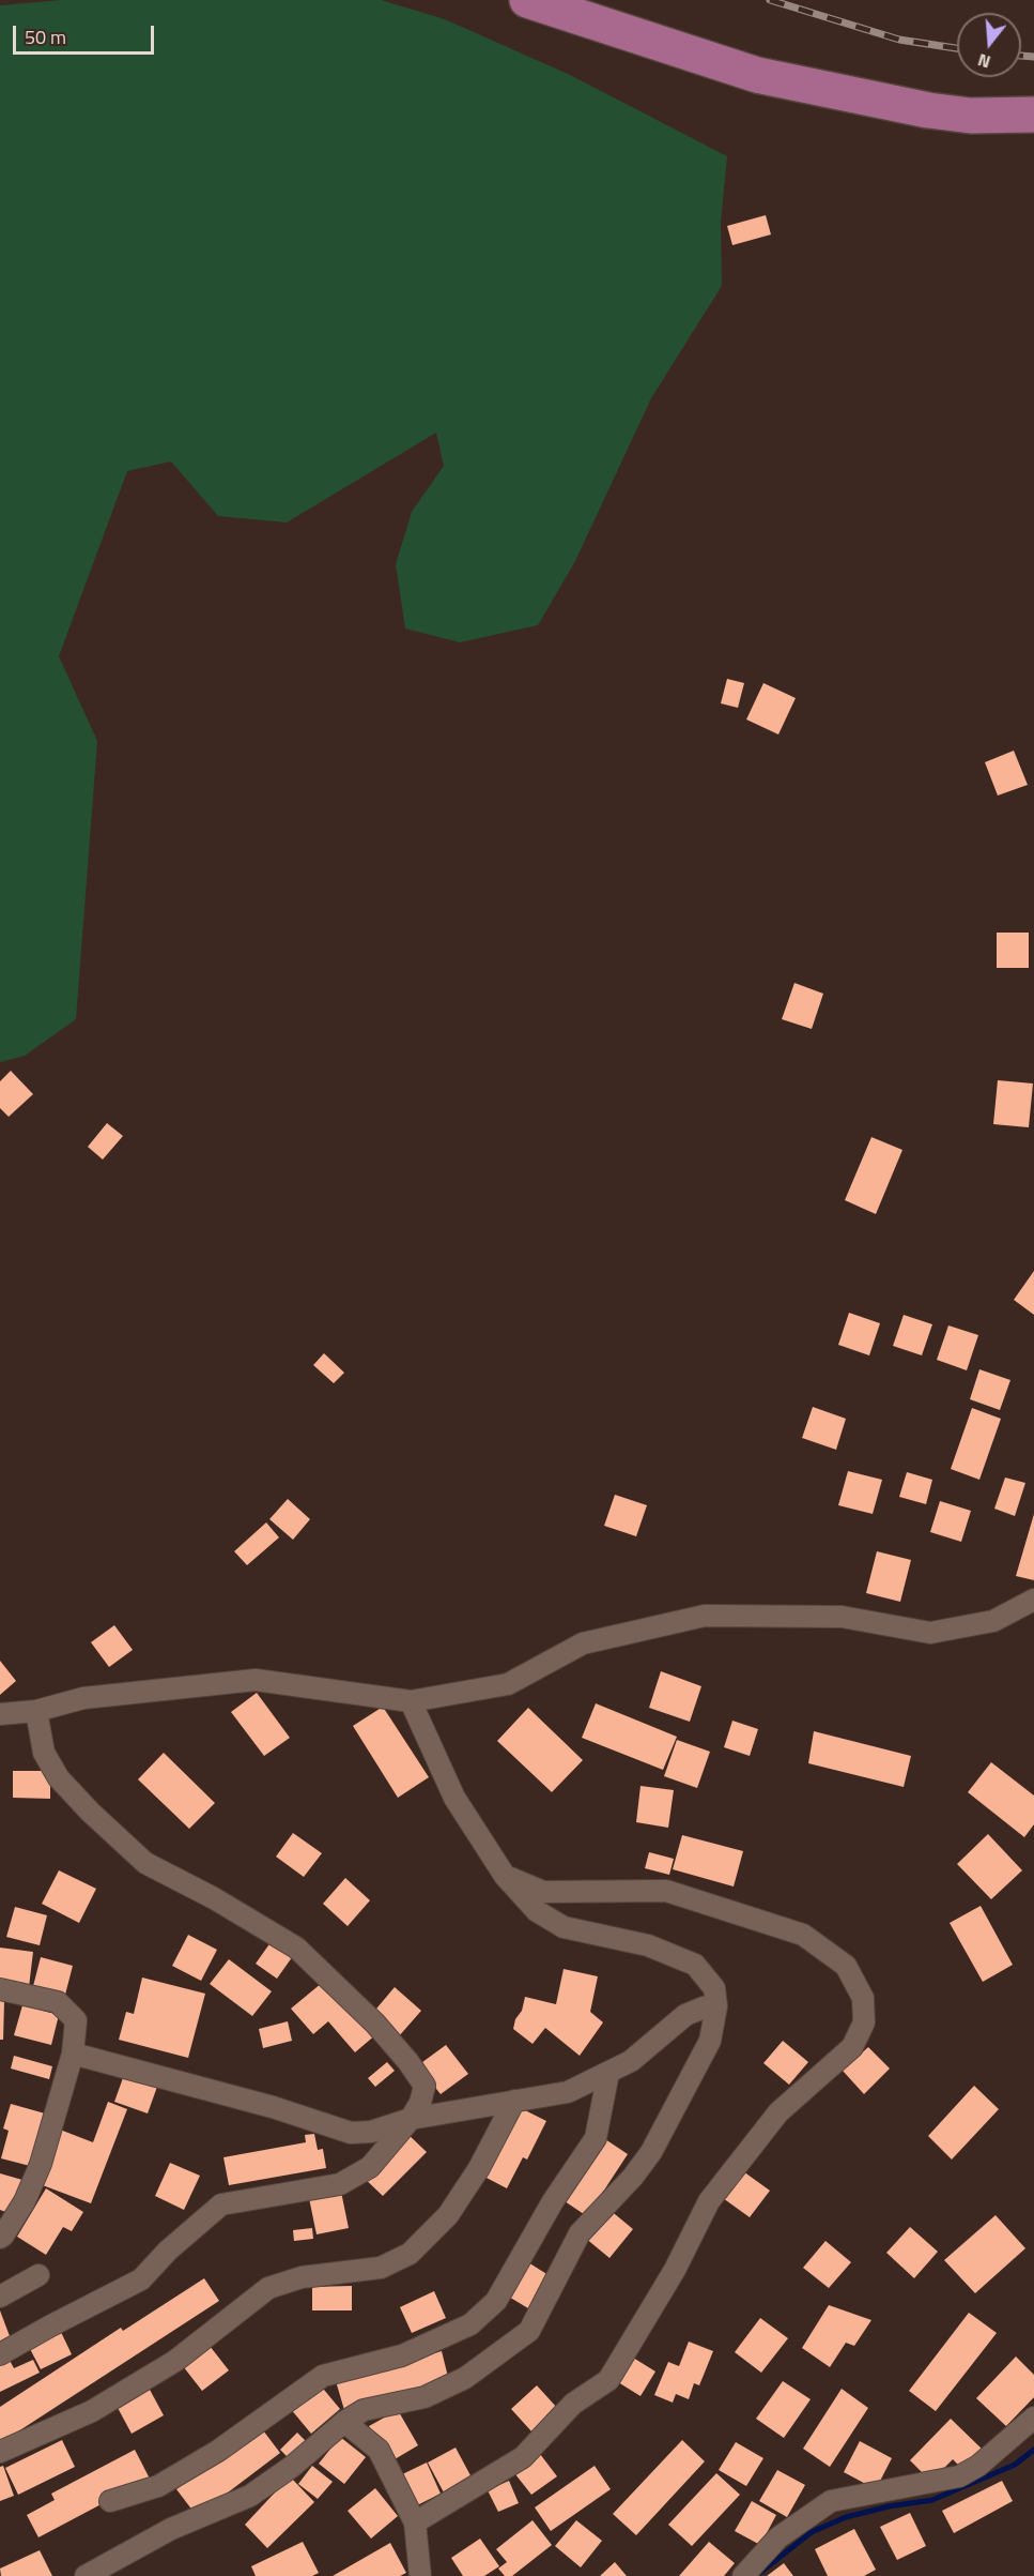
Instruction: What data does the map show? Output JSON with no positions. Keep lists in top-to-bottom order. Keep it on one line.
{"scale_bar":"50 m","north":"bottom"}
